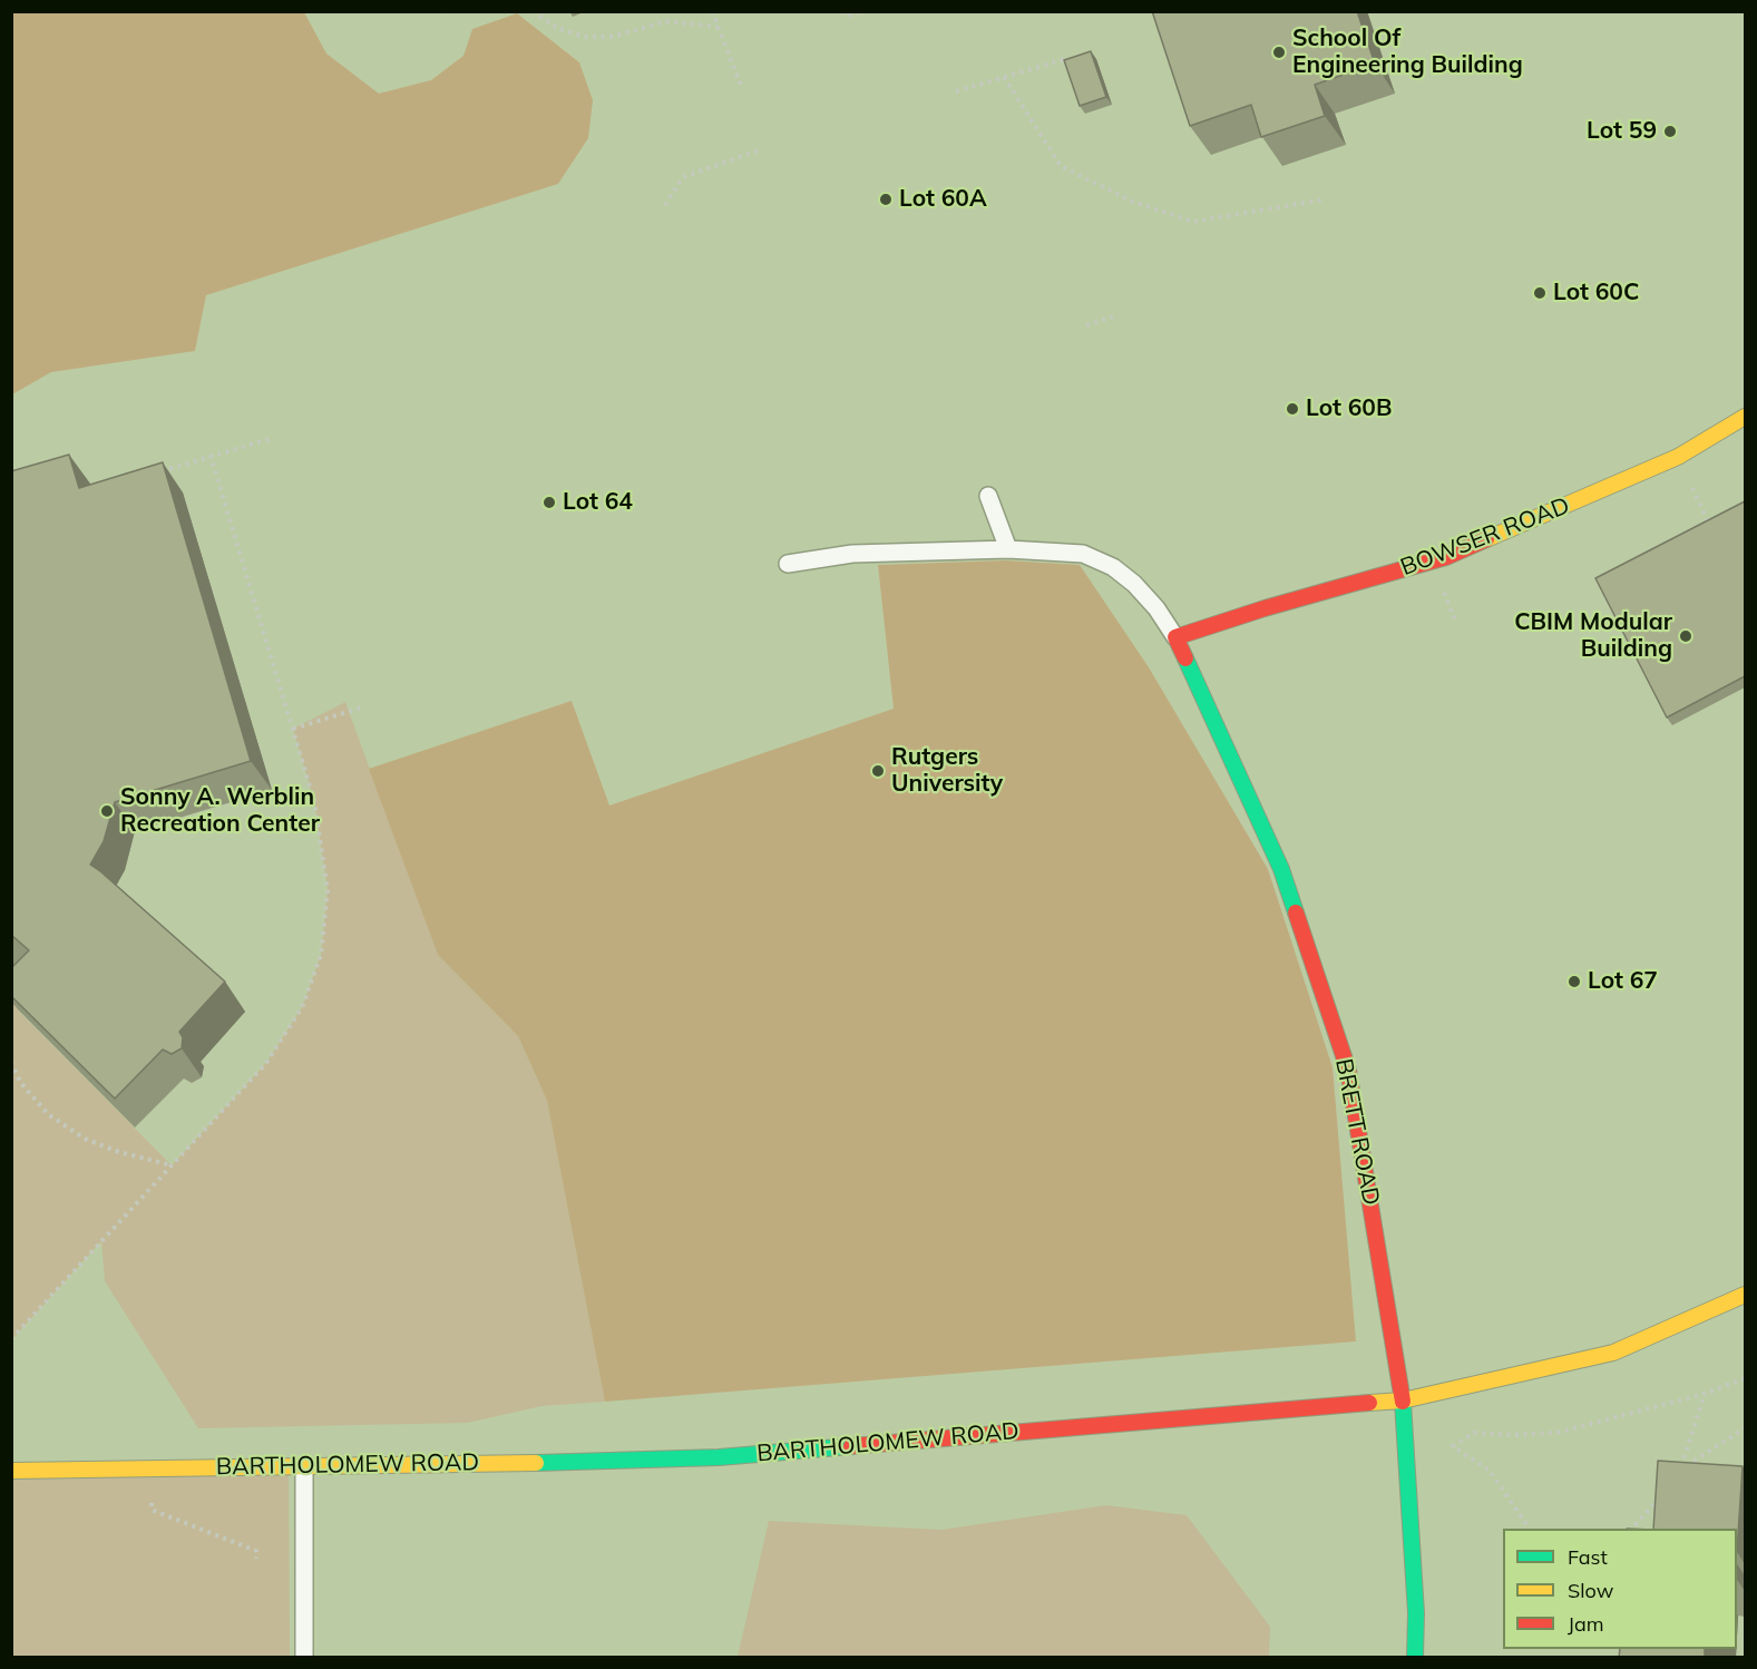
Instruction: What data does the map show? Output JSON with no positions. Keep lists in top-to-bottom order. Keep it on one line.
{"streets":{"street":["BOWSER ROAD","BRETT ROAD","BARTHOLOMEW ROAD"]},"crossings":[["BOWSER ROAD","BRETT ROAD"],["BRETT ROAD","BARTHOLOMEW ROAD"]],"places":["School Of Engineering Building","Lot 59","Lot 60A","Lot 60C","Lot 60B","Lot 64","CBIM Modular Building","Rutgers University","Sonny A. Werblin Recreation Center","Lot 67"],"legend":["Fast","Slow","Jam"]}
